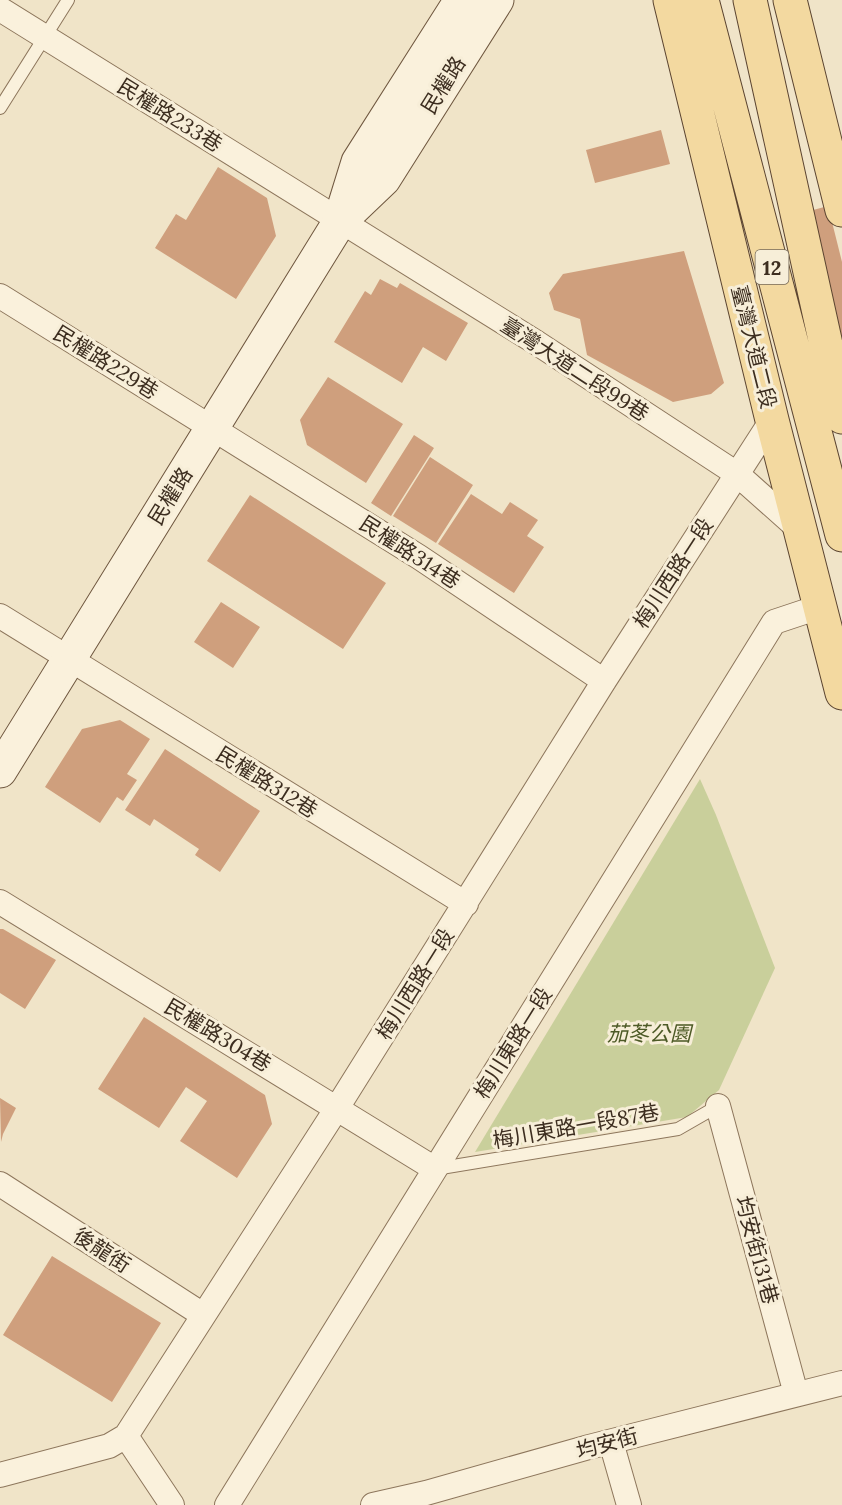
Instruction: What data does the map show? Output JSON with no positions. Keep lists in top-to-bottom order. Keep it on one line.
{"streets":{"main road":["民權路","12","臺灣大道二段"],"street":["民權路233巷","民權路229巷","臺灣大道二段99巷","民權路314巷","梅川西路一段","民權路312巷","民權路304巷","梅川東路一段","後龍街","均安街131巷","均安街"],"lane":["梅川東路一段87巷"]},"crossings":[["民權路","民權路233巷"],["民權路","民權路229巷"],["民權路","臺灣大道二段99巷"],["民權路","民權路314巷"],["民權路","民權路312巷"],["民權路233巷","臺灣大道二段99巷"],["臺灣大道二段","臺灣大道二段99巷"],["臺灣大道二段","梅川西路一段"],["臺灣大道二段","梅川東路一段"],["民權路229巷","民權路314巷"],["臺灣大道二段99巷","梅川西路一段"],["民權路314巷","梅川西路一段"],["梅川西路一段","民權路312巷"],["梅川西路一段","民權路304巷"],["梅川西路一段","後龍街"],["民權路304巷","梅川東路一段"],["民權路304巷","梅川東路一段87巷"],["梅川東路一段","梅川東路一段87巷"],["梅川東路一段87巷","均安街131巷"],["均安街131巷","均安街"]],"parks":["茄苳公園"]}
